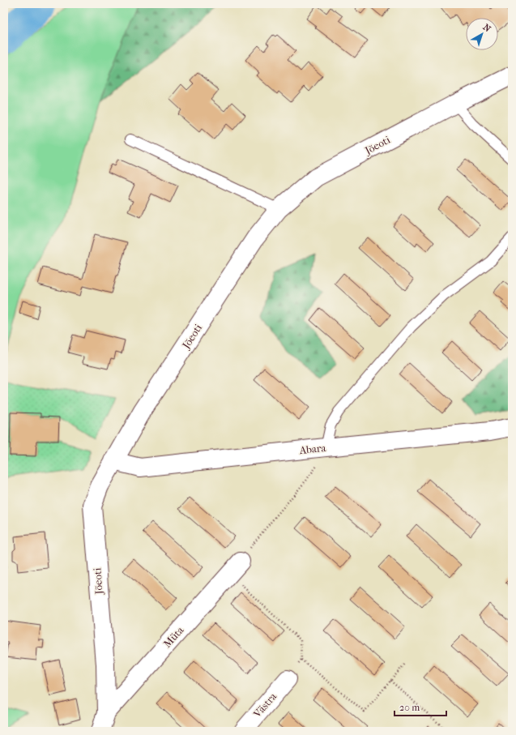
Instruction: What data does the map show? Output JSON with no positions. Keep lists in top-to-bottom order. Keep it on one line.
{"streets":{"street":["Jõeoti","Abara","Müta","Västra"]},"crossings":[["Jõeoti","Abara"],["Jõeoti","Müta"]],"scale_bar":"20 m","north":"top right"}
